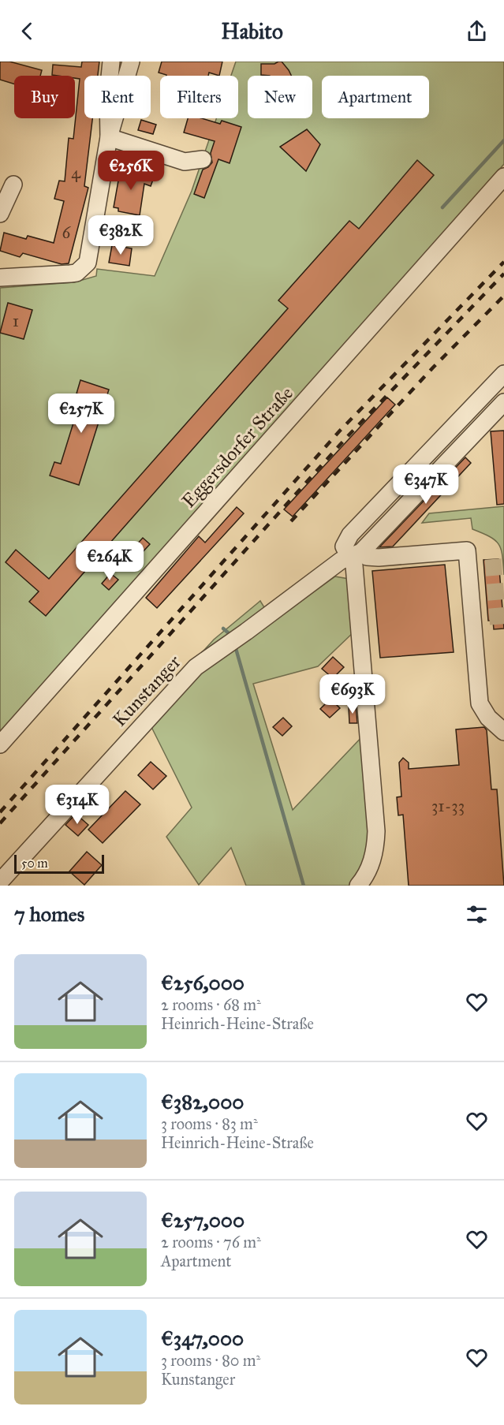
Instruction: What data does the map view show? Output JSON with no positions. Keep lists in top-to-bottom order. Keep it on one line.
{"streets":{"street":["Eggersdorfer Straße","Kunstanger"]},"house_numbers":["4","6","1","31-33"],"scale_bar":"50 m","page":{"header":"Habito","chip":["Buy","Rent","Filters","New","Apartment"],"price":["€256K","€382K","€257K","€347K","€264K","€693K","€314K"],"scale":"50 m","heading":"7 homes","list":[{"name":"€256,000","note":"2 rooms · 68 m² · Heinrich-Heine-Straße"},{"name":"€382,000","note":"3 rooms · 83 m² · Heinrich-Heine-Straße"},{"name":"€257,000","note":"2 rooms · 76 m² · Apartment"},{"name":"€347,000","note":"3 rooms · 80 m² · Kunstanger"}]}}
